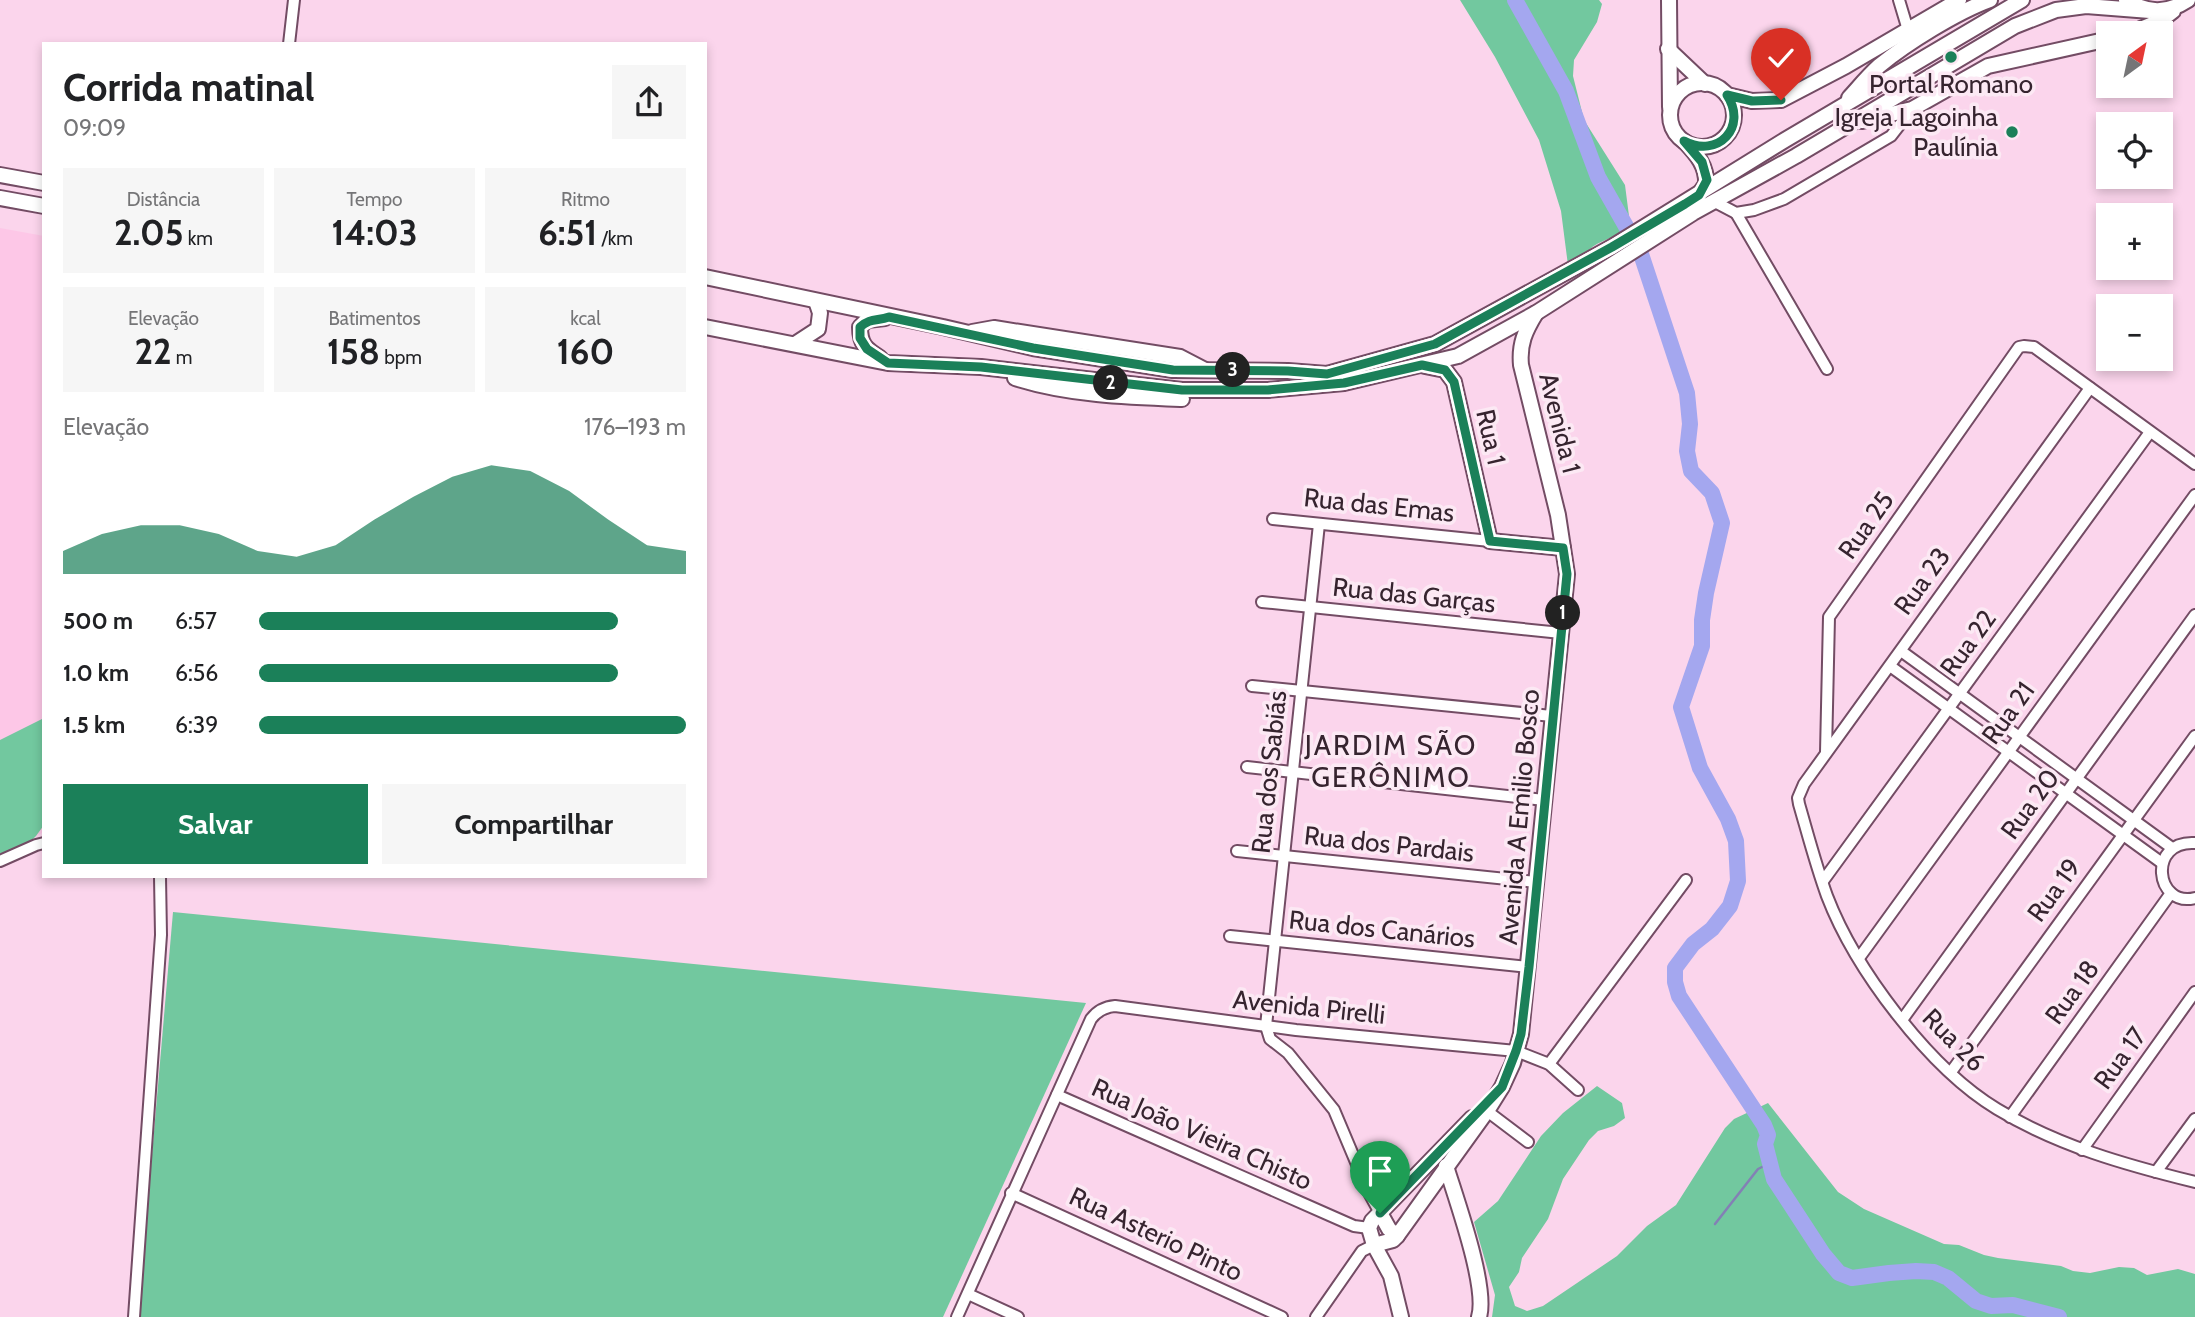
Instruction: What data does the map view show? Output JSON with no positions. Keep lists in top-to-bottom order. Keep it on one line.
{"streets":{"main road":["Avenida 1","Rua 1","Rua das Emas","Avenida A Emilio Bosco"],"street":["Rua 25","Rua 23","Rua das Garças","Rua 22","Rua 21","Rua dos Sabiás","Rua 20","Rua dos Pardais","Rua 19","Rua dos Canários","Rua 18","Avenida Pirelli","Rua 26","Rua 17","Rua João Vieira Chisto","Rua Asterio Pinto"]},"crossings":[["Avenida 1","Rua das Emas"],["Avenida 1","Avenida A Emilio Bosco"],["Rua 1","Rua das Emas"],["Rua das Emas","Rua dos Sabiás"],["Rua das Emas","Avenida A Emilio Bosco"],["Rua 25","Rua 23"],["Rua 23","Rua 26"],["Rua das Garças","Rua dos Sabiás"],["Rua das Garças","Avenida A Emilio Bosco"],["Rua 22","Rua 26"],["Rua 21","Rua 26"],["Rua dos Sabiás","Rua dos Pardais"],["Rua dos Sabiás","Rua dos Canários"],["Rua dos Sabiás","Avenida Pirelli"],["Rua 20","Rua 26"],["Avenida A Emilio Bosco","Rua dos Pardais"],["Avenida A Emilio Bosco","Rua dos Canários"],["Avenida A Emilio Bosco","Avenida Pirelli"],["Rua 19","Rua 26"],["Rua 18","Rua 26"],["Avenida Pirelli","Rua João Vieira Chisto"],["Rua 26","Rua 17"]],"districts":["JARDIM SÃO GERÔNIMO"],"places":["Portal Romano","Igreja Lagoinha Paulínia"],"north":"top right","page":{"map_buttons":["+","−"],"heading":["Corrida matinal","09:09"],"stats":[["Distância","2.05 km"],["Tempo","14:03"],["Ritmo","6:51 /km"],["Elevação","22 m"],["Batimentos","158 bpm"],["kcal","160"]],"pins":["3","2","1"],"chart":["Elevação","176–193 m"],"list":[{"name":"500 m","note":"6:57"},{"name":"1.0 km","note":"6:56"},{"name":"1.5 km","note":"6:39"}],"buttons":["Salvar","Compartilhar"]}}
